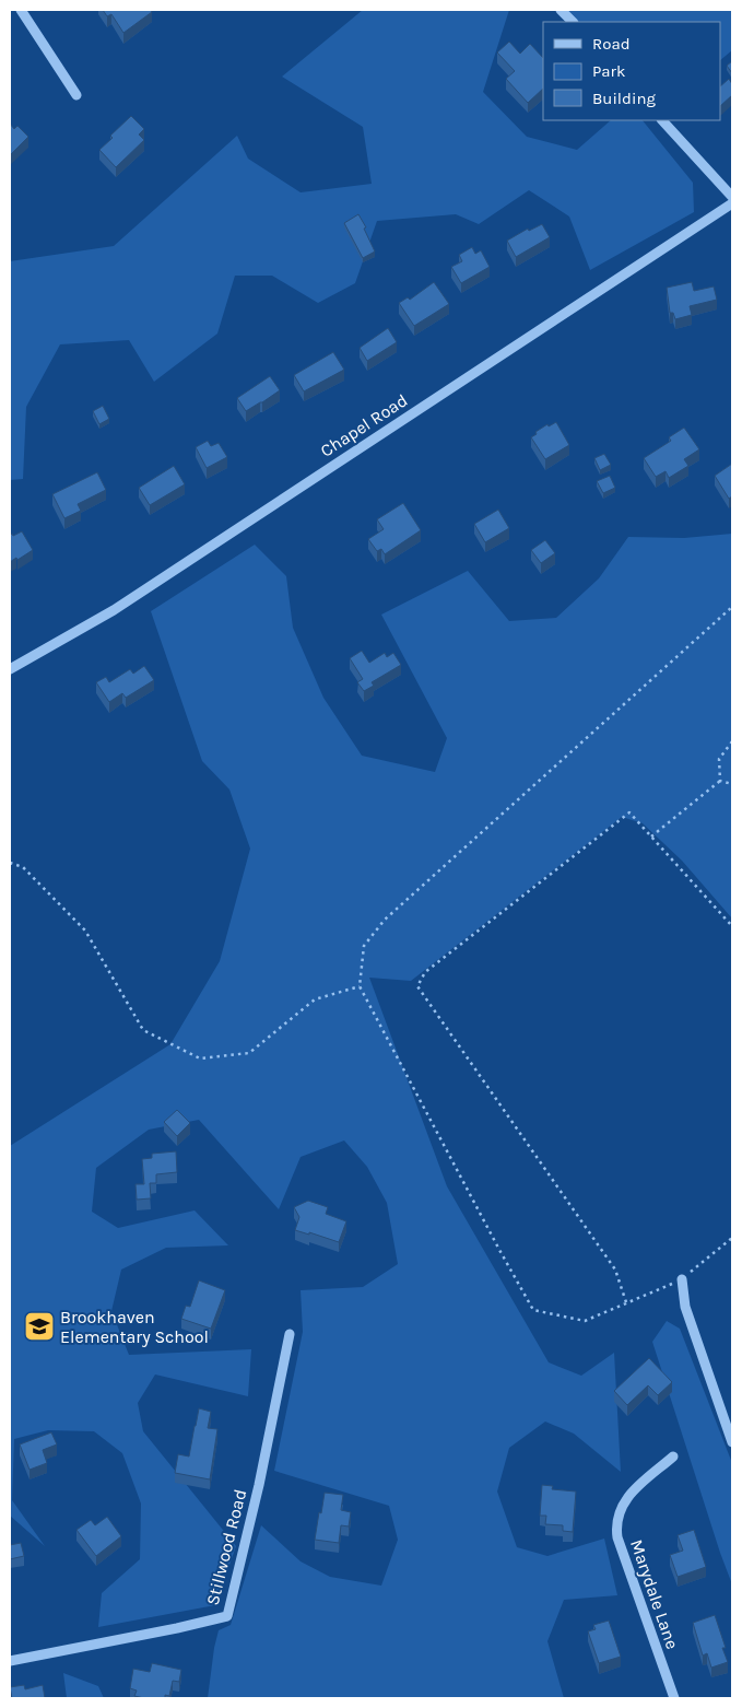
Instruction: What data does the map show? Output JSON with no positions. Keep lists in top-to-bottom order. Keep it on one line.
{"streets":{"street":["Chapel Road","Stillwood Road","Marydale Lane"]},"places":{"school or university":["Brookhaven Elementary School"]},"legend":["Road","Park","Building"]}
